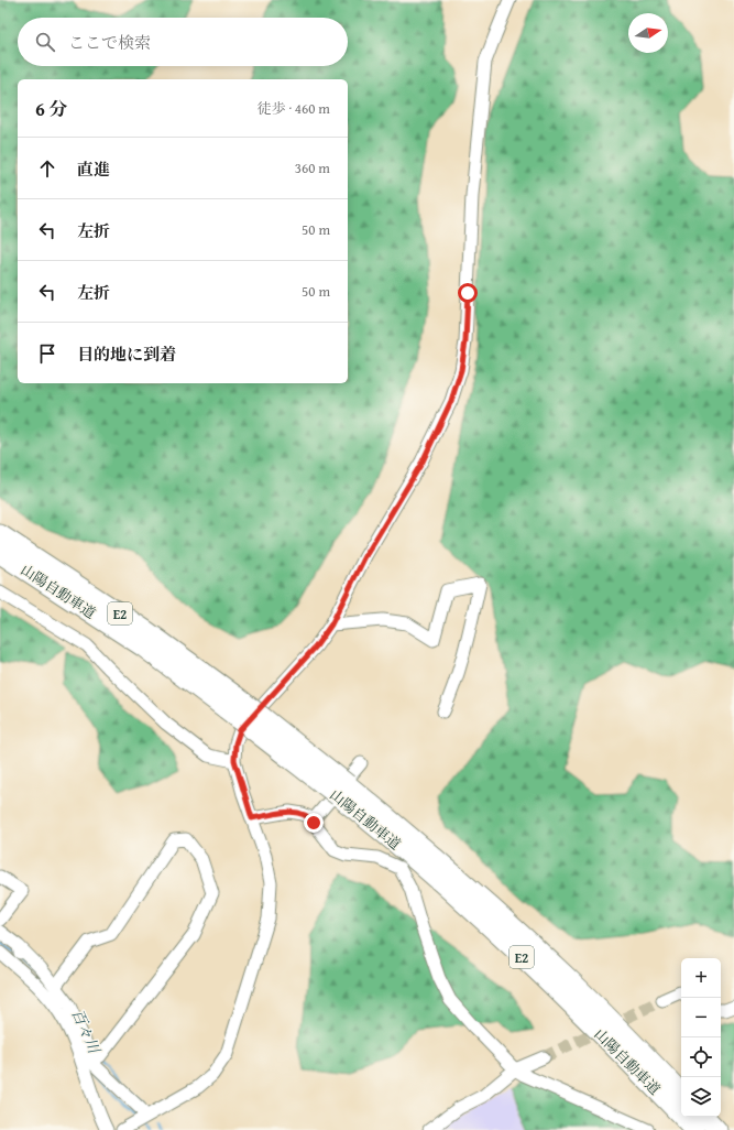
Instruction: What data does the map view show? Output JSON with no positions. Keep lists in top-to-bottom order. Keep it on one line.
{"streets":{"highway":["山陽自動車道","E2"]},"water":["百々川"],"north":"right","page":{"search":"ここで検索","heading":["6 分","徒歩 · 460 m"],"list":[["直進","360 m"],["左折","50 m"],["左折","50 m"],"目的地に到着"],"map_buttons":["+","−"]}}
